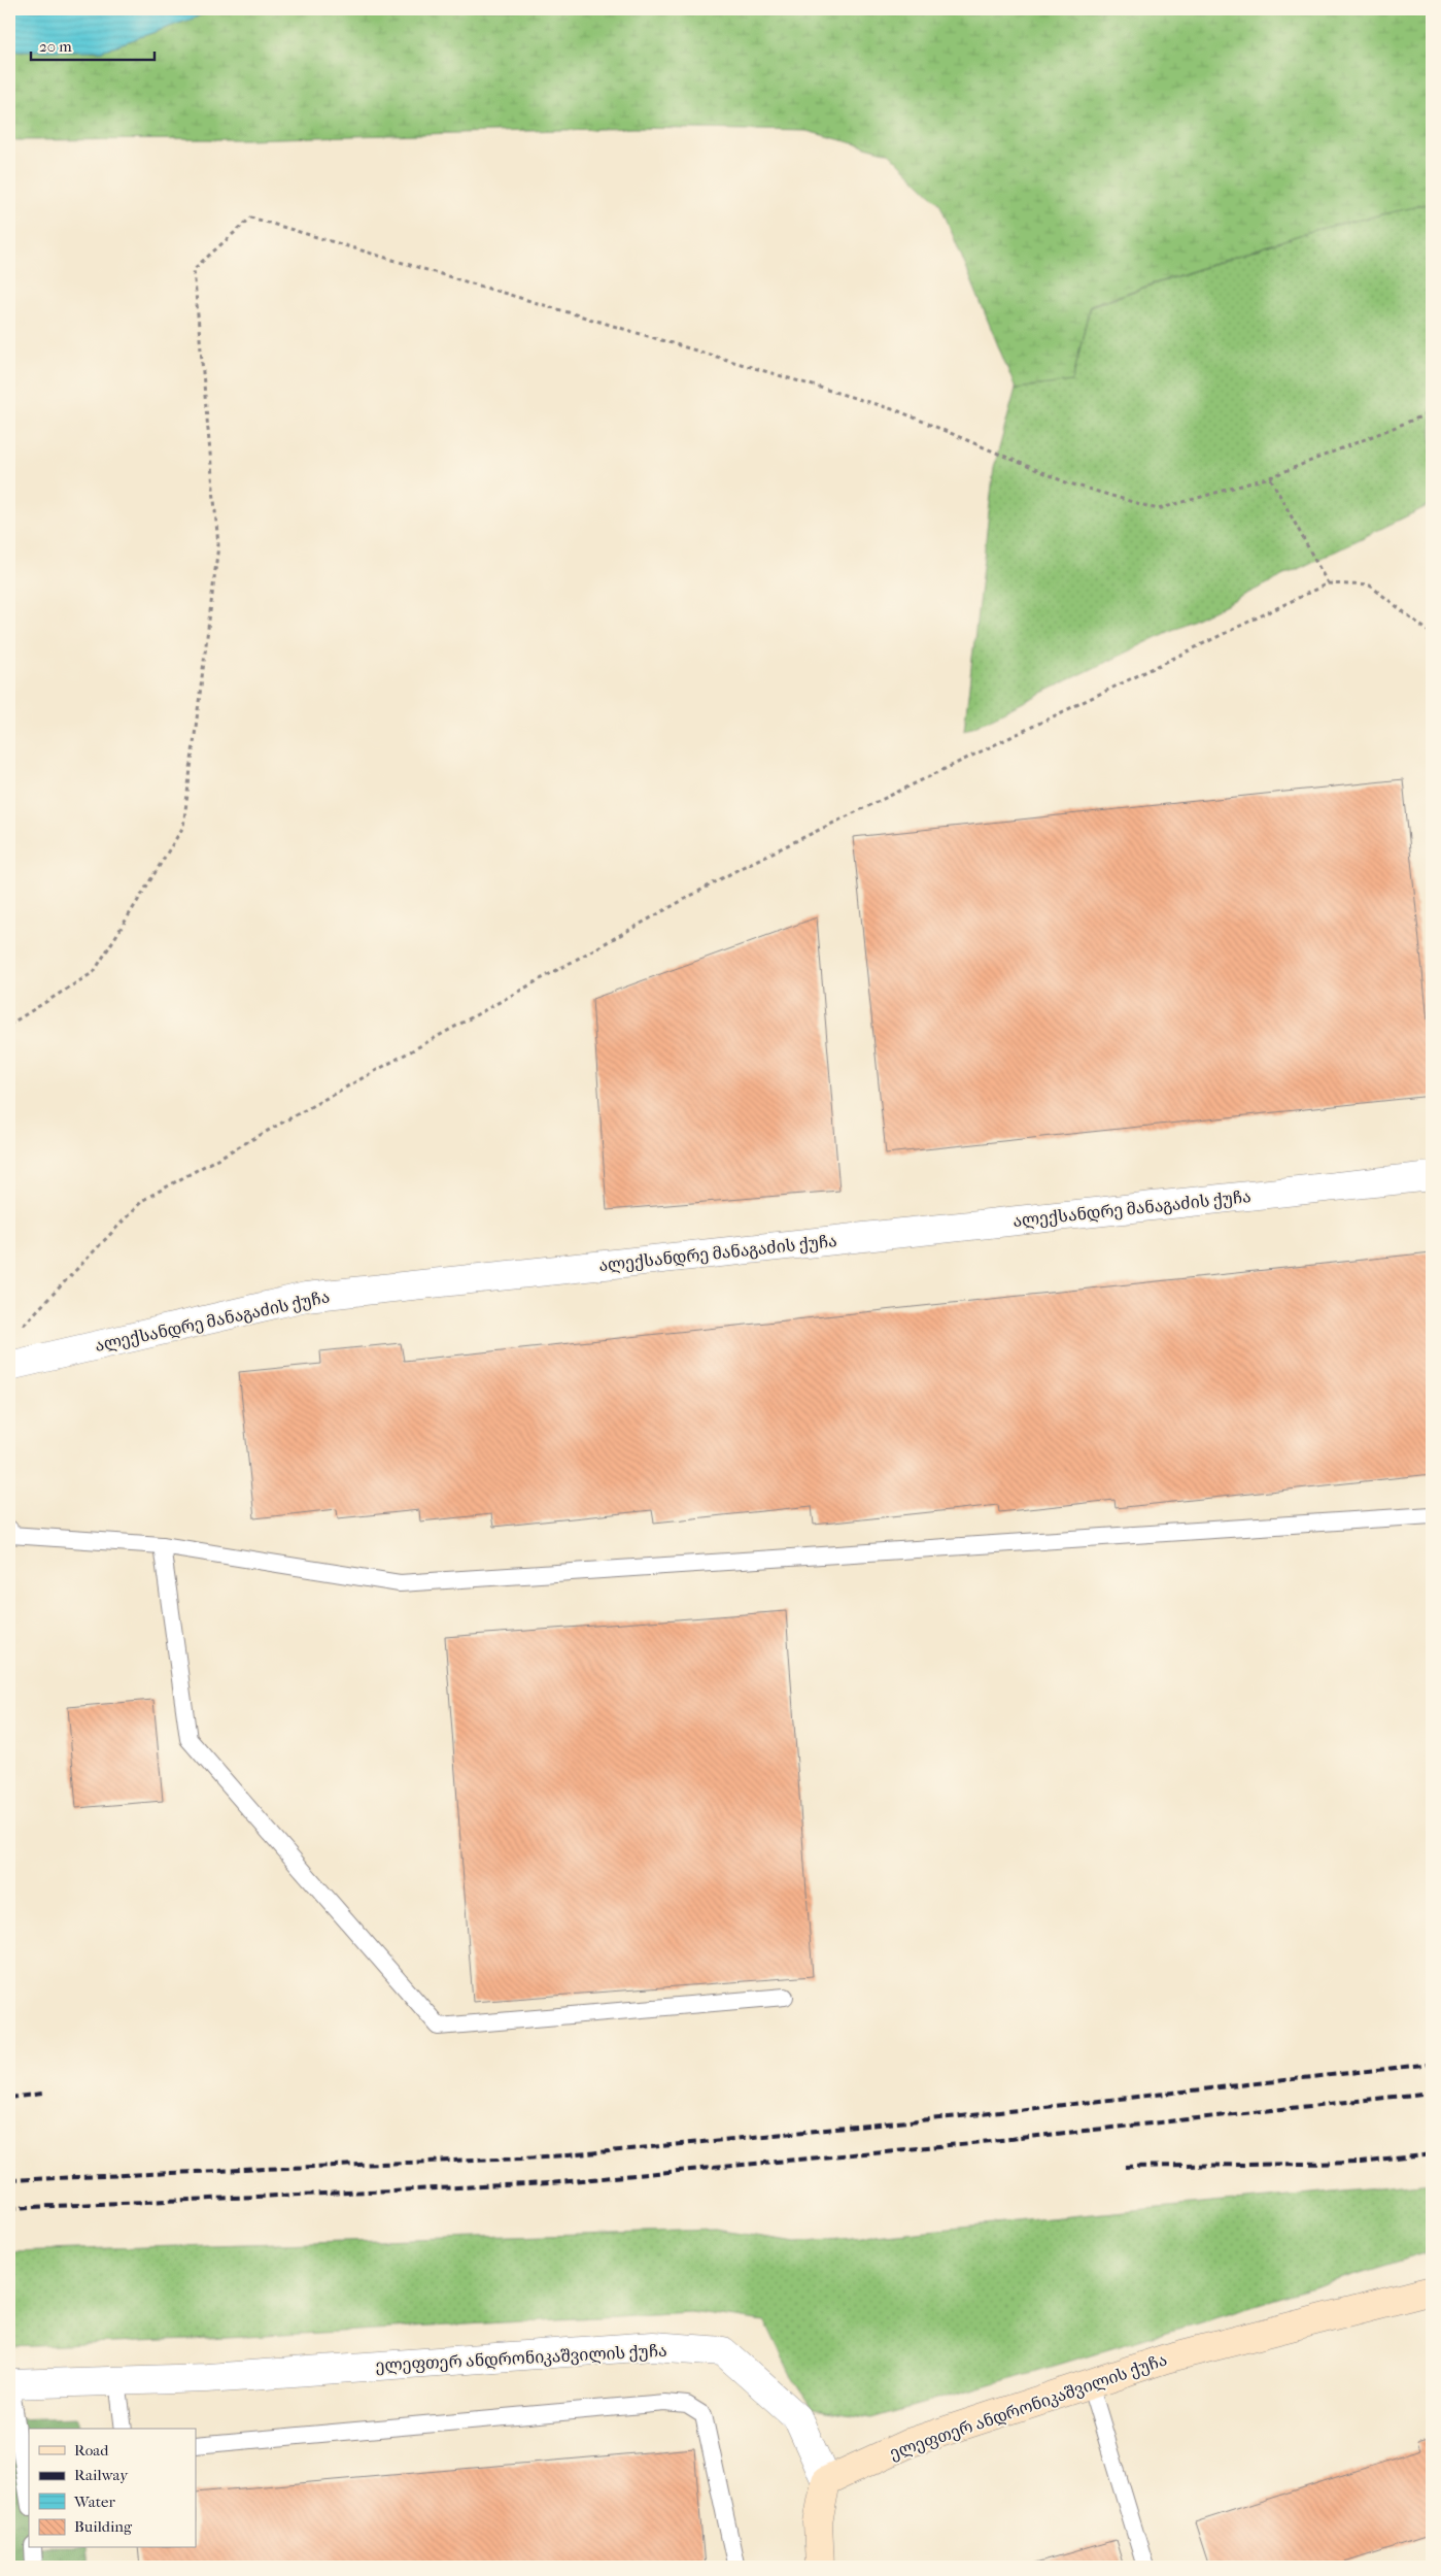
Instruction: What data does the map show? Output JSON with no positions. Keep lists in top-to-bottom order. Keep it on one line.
{"streets":{"main road":["ელეფთერ ანდრონიკაშვილის ქუჩა"],"street":["ალექსანდრე მანაგაძის ქუჩა"]},"legend":["Road","Railway","Water","Building"],"scale_bar":"20 m"}
